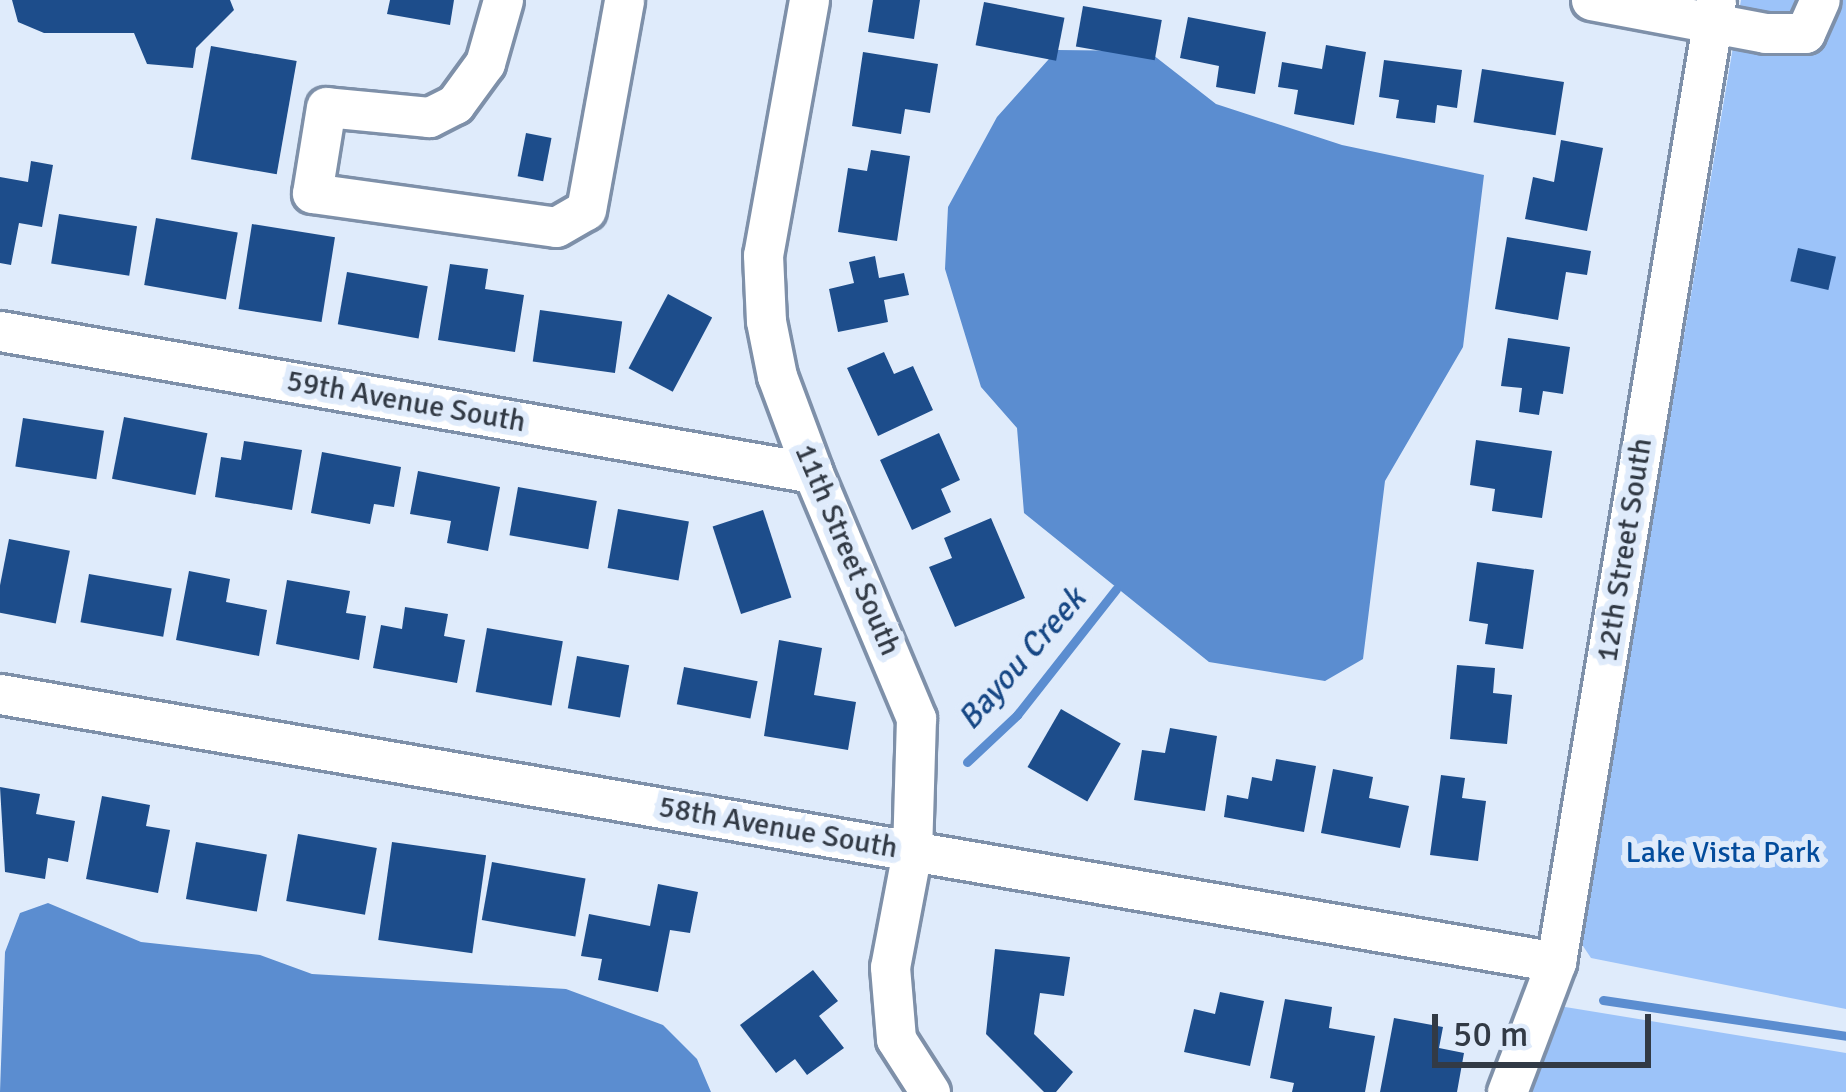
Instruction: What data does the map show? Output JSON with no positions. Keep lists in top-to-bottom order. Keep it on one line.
{"streets":{"street":["59th Avenue South","11th Street South","12th Street South","58th Avenue South"]},"crossings":[["59th Avenue South","11th Street South"],["11th Street South","58th Avenue South"],["12th Street South","58th Avenue South"]],"water":["Bayou Creek"],"parks":["Lake Vista Park"],"scale_bar":"50 m"}
